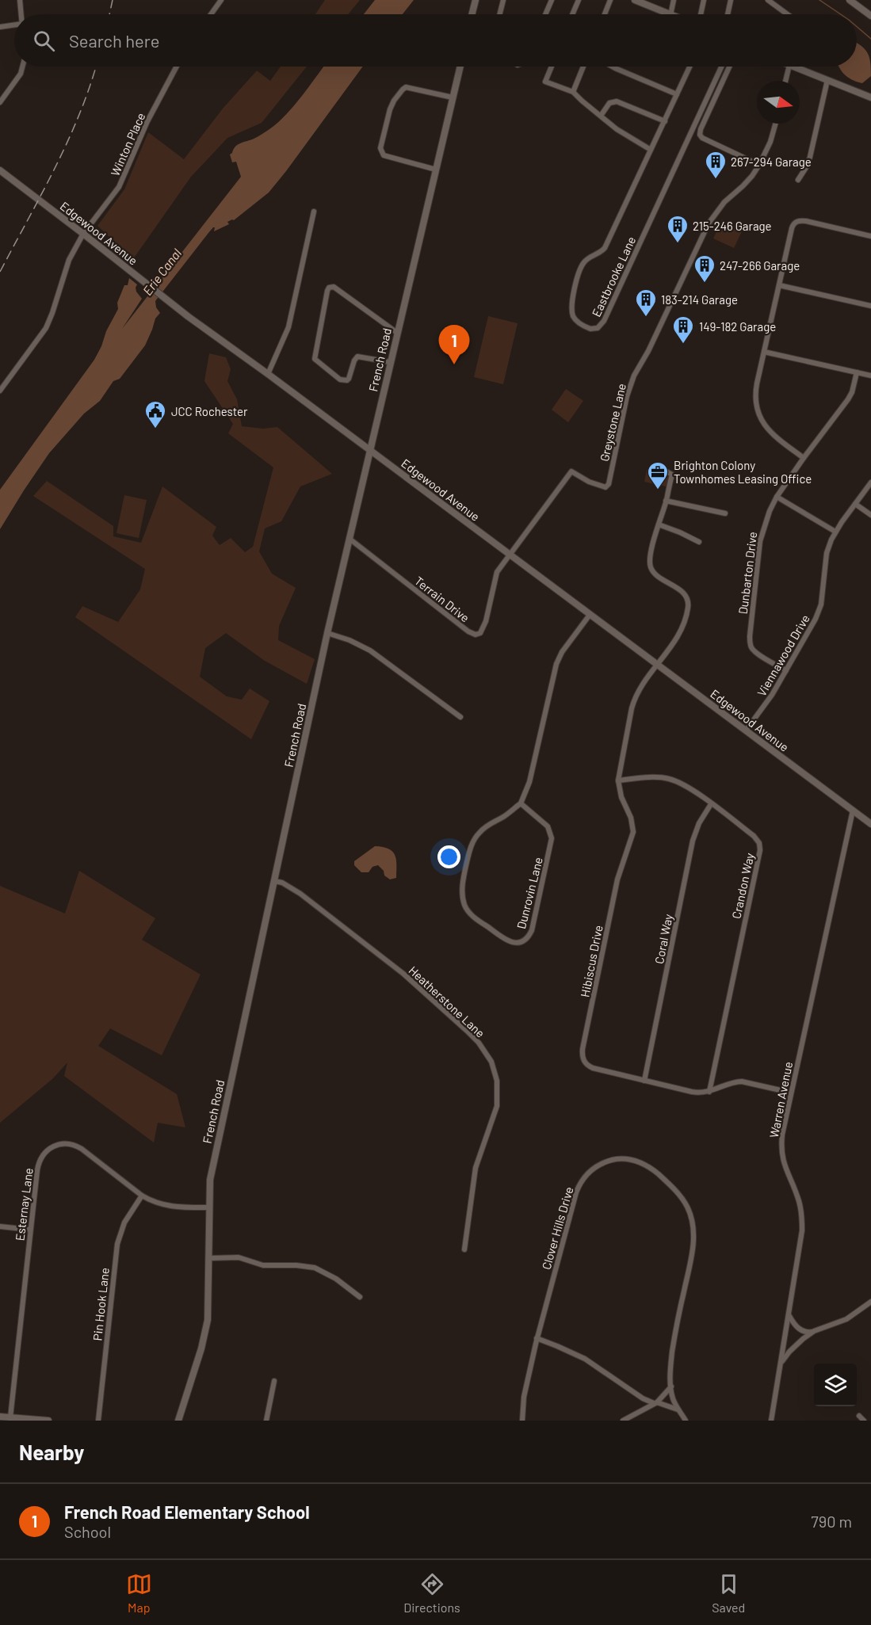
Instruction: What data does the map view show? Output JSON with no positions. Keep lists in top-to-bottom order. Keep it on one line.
{"streets":{"street":["Winton Place","Edgewood Avenue","Eastbrooke Lane","French Road","Greystone Lane","Dunbarton Drive","Terrain Drive","Viennawood Drive","Crandon Way","Dunrovin Lane","Coral Way","Hibiscus Drive","Heatherstone Lane","Warren Avenue","Esternay Lane","Clover Hills Drive","Pin Hook Lane"]},"crossings":[["Winton Place","Edgewood Avenue"],["Edgewood Avenue","French Road"],["Edgewood Avenue","Greystone Lane"],["Edgewood Avenue","Terrain Drive"],["Edgewood Avenue","Viennawood Drive"],["Edgewood Avenue","Hibiscus Drive"],["Edgewood Avenue","Warren Avenue"],["French Road","Terrain Drive"],["French Road","Heatherstone Lane"],["French Road","Esternay Lane"],["Greystone Lane","Terrain Drive"],["Dunbarton Drive","Viennawood Drive"],["Crandon Way","Coral Way"],["Crandon Way","Hibiscus Drive"],["Coral Way","Hibiscus Drive"],["Hibiscus Drive","Warren Avenue"],["Esternay Lane","Pin Hook Lane"]],"water":["Erie Canal"],"places":{"building":["267-294 Garage","215-246 Garage","247-266 Garage","183-214 Garage","149-182 Garage"],"public building":["JCC Rochester"],"office":["Brighton Colony Townhomes Leasing Office"]},"north":"right","page":{"search":"Search here","pins":"1","heading":"Nearby","list":[{"mark":"1","name":"French Road Elementary School","note":"School","value":"790 m"}],"nav":["Map","Directions","Saved"]}}
